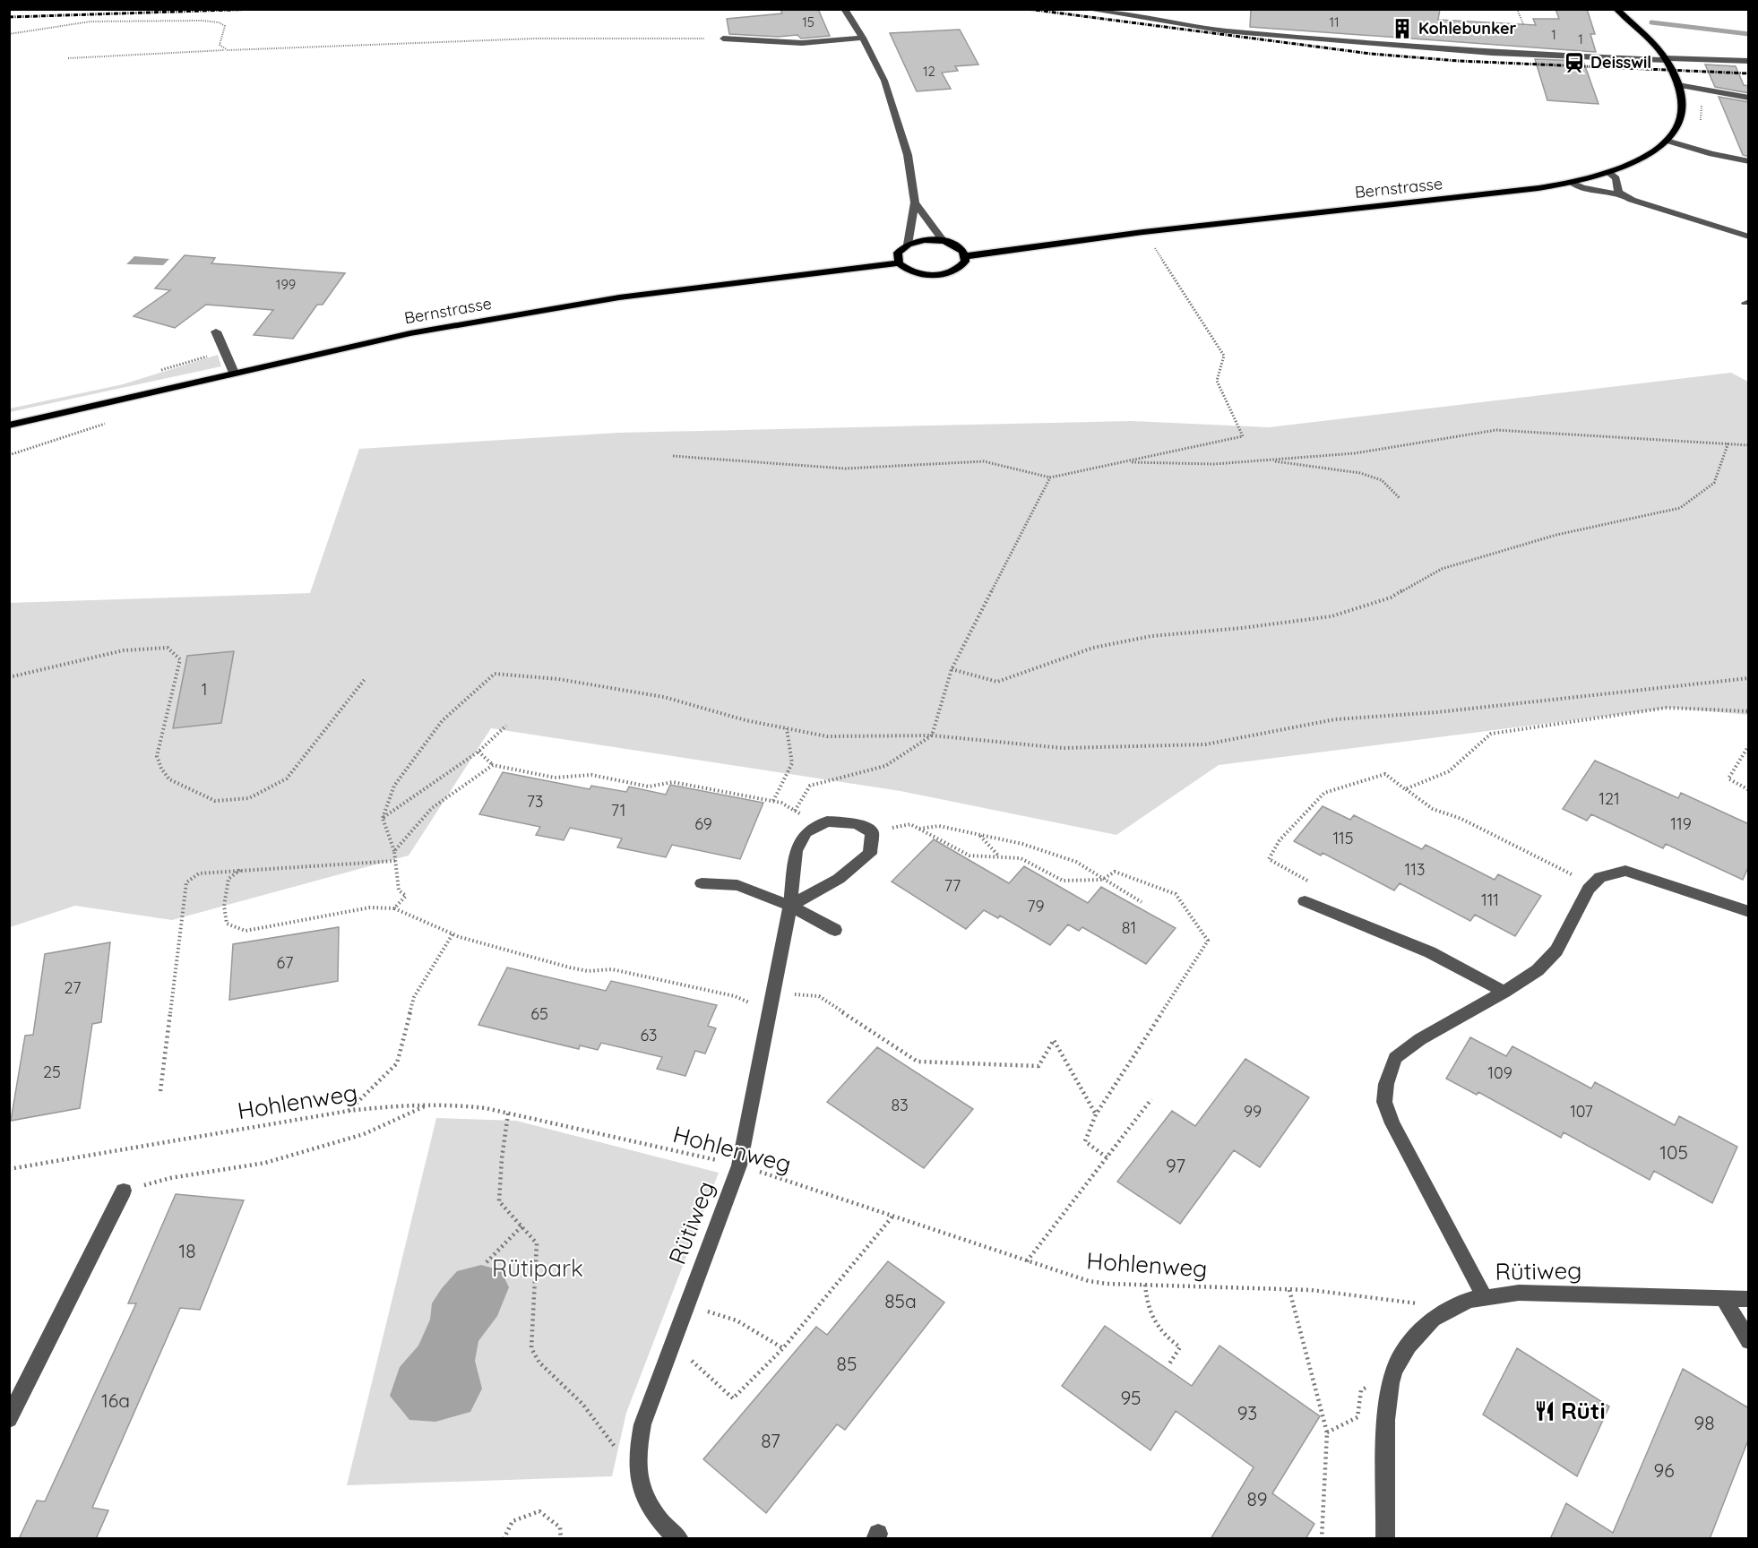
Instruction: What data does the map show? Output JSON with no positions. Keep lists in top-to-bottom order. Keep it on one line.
{"streets":{"main road":["Bernstrasse"],"street":["Rütiweg"],"path":["Hohlenweg"]},"crossings":[["Hohlenweg","Rütiweg"]],"parks":["Rütipark"],"places":{"building":["Kohlebunker"],"station":["Deisswil"],"restaurant":["Rüti"]},"house_numbers":["15","11","1","1","12","199","1","121","73","71","69","119","115","113","77","111","79","81","67","27","65","63","25","109","83","99","107","105","97","18","85a","85","95","16a","93","98","87","96","89"]}
